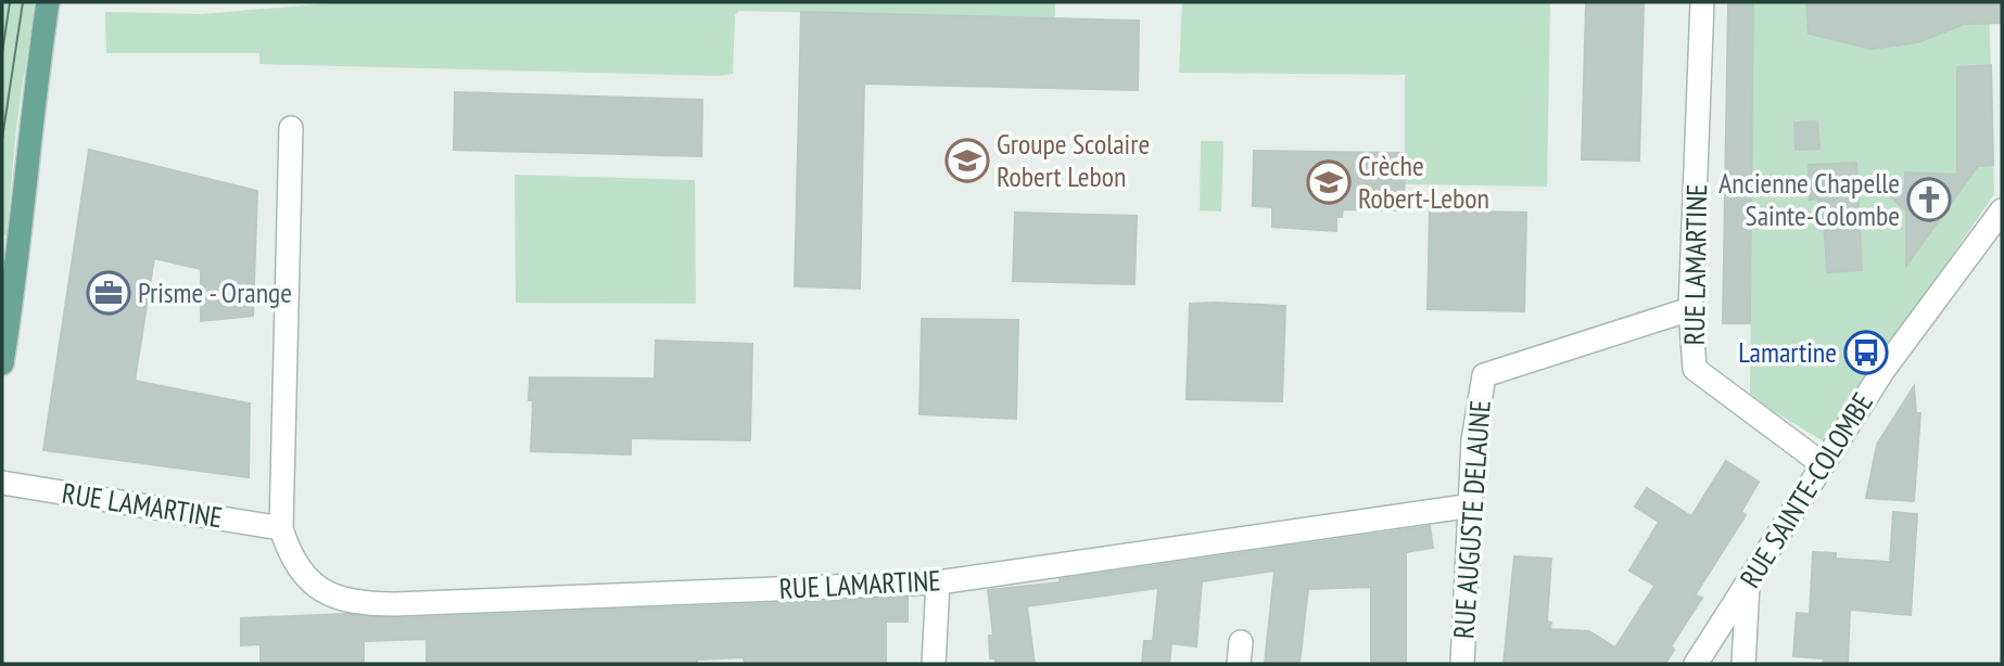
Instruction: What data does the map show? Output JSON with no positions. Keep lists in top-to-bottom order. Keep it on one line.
{"streets":{"street":["RUE LAMARTINE","RUE SAINTE-COLOMBE","RUE AUGUSTE DELAUNE"]},"crossings":[["RUE LAMARTINE","RUE SAINTE-COLOMBE"],["RUE LAMARTINE","RUE AUGUSTE DELAUNE"]],"places":{"school or university":["Groupe Scolaire Robert Lebon","Crèche Robert-Lebon"],"church":["Ancienne Chapelle Sainte-Colombe"],"office":["Prisme - Orange"],"bus stop":["Lamartine"]}}
